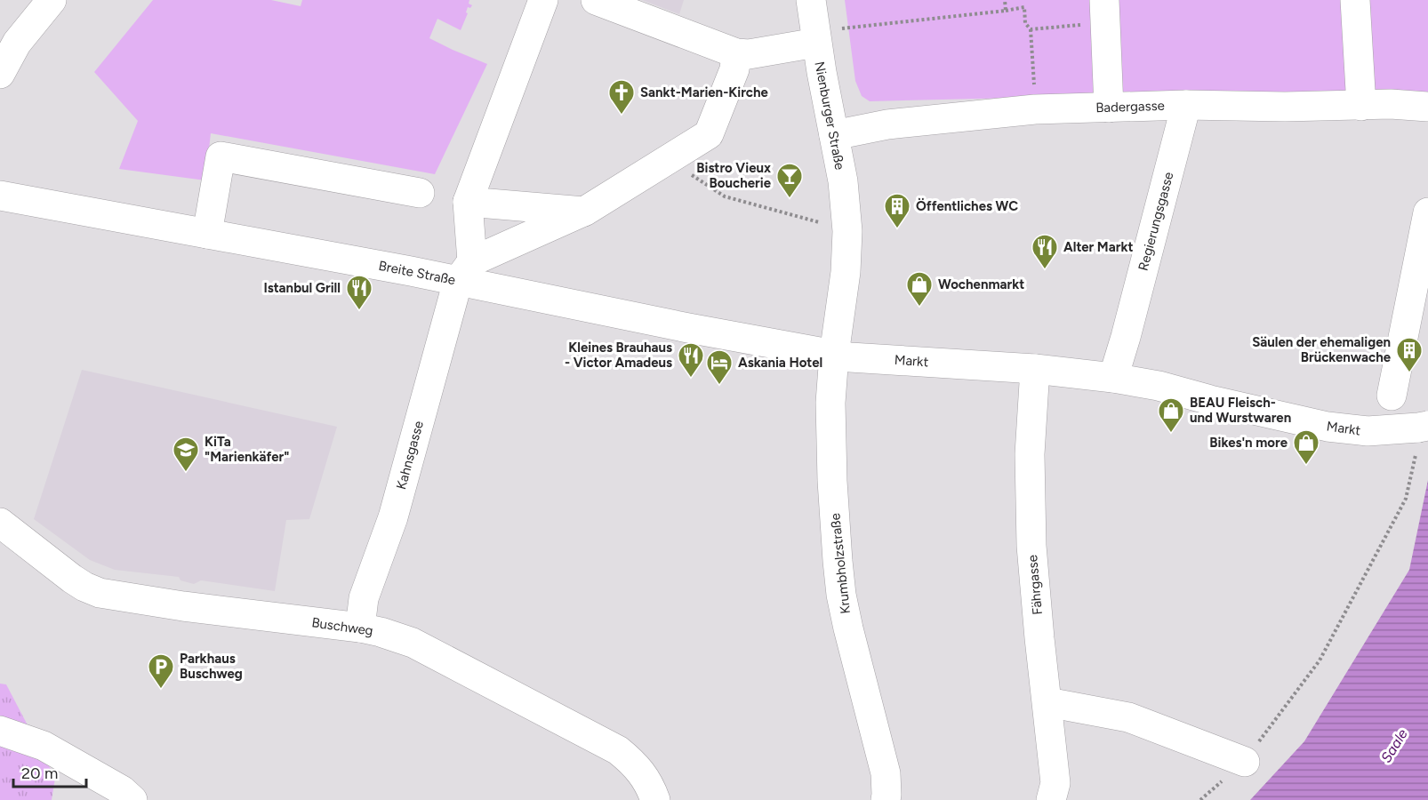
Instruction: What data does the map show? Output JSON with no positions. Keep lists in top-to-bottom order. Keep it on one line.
{"streets":{"street":["Badergasse","Nienburger Straße","Regierungsgasse","Breite Straße","Markt","Kahnsgasse","Krumbholzstraße","Fährgasse","Buschweg"]},"crossings":[["Badergasse","Nienburger Straße"],["Badergasse","Regierungsgasse"],["Regierungsgasse","Markt"],["Breite Straße","Markt"],["Breite Straße","Kahnsgasse"],["Breite Straße","Krumbholzstraße"],["Markt","Krumbholzstraße"],["Markt","Fährgasse"],["Kahnsgasse","Buschweg"]],"water":["Saale"],"places":{"church":["Sankt-Marien-Kirche"],"bar":["Bistro Vieux Boucherie"],"building":["Öffentliches WC","Säulen der ehemaligen Brückenwache"],"restaurant":["Alter Markt","Istanbul Grill","Kleines Brauhaus - Victor Amadeus"],"shop":["Wochenmarkt","BEAU Fleisch- und Wurstwaren","Bikes'n more"],"hotel":["Askania Hotel"],"school or university":["KiTa \"Marienkäfer\""],"parking":["Parkhaus Buschweg"]},"scale_bar":"20 m"}
